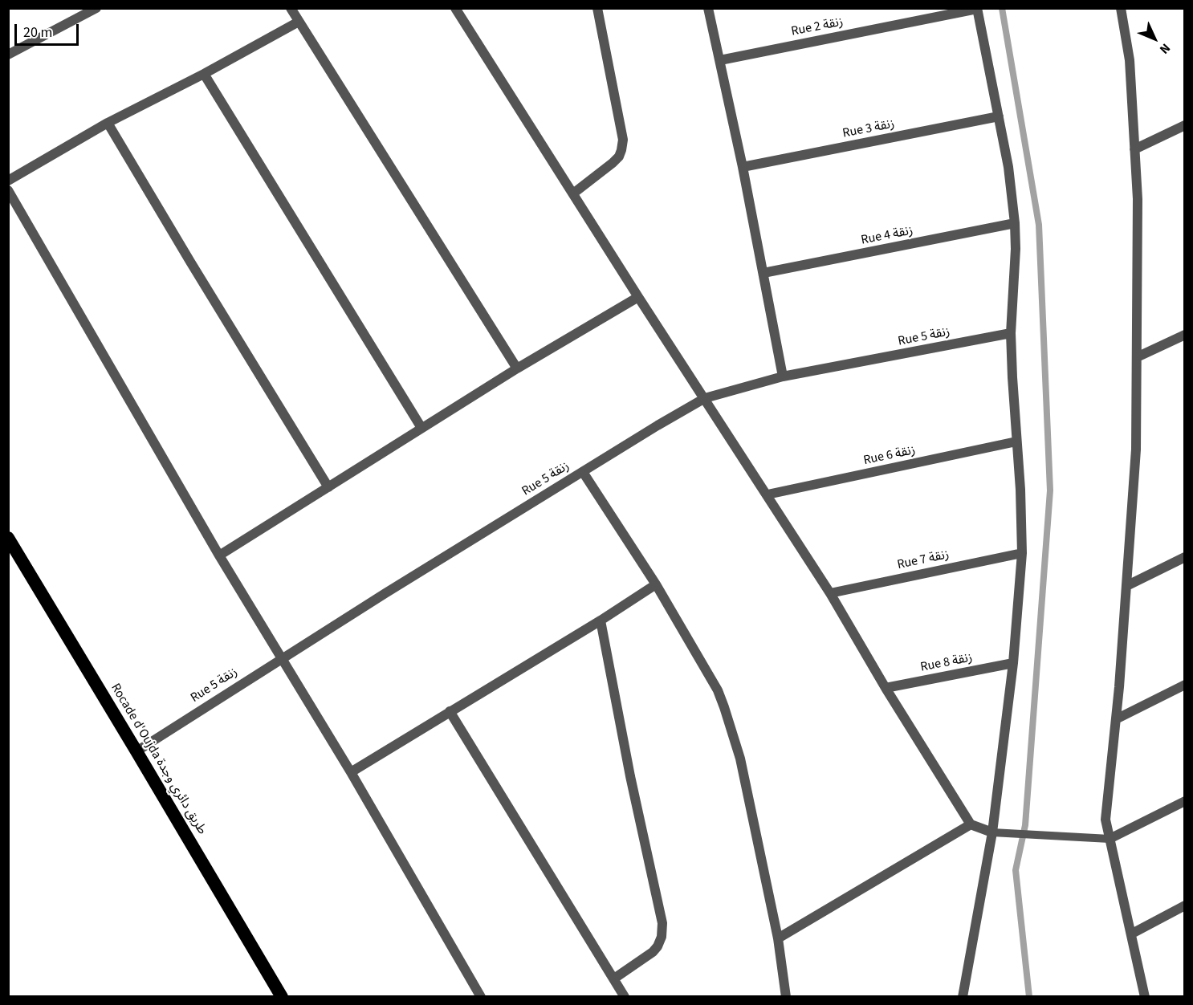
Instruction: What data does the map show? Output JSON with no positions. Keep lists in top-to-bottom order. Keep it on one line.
{"streets":{"highway":["Rocade d'Oujda طريق دائري وجدة"],"street":["Rue 2 زنقة","Rue 3 زنقة","Rue 4 زنقة","Rue 5 زنقة","Rue 6 زنقة","Rue 7 زنقة","Rue 8 زنقة"]},"crossings":[["Rue 5 زنقة","Rocade d'Oujda طريق دائري وجدة"]],"scale_bar":"20 m","north":"bottom right"}
